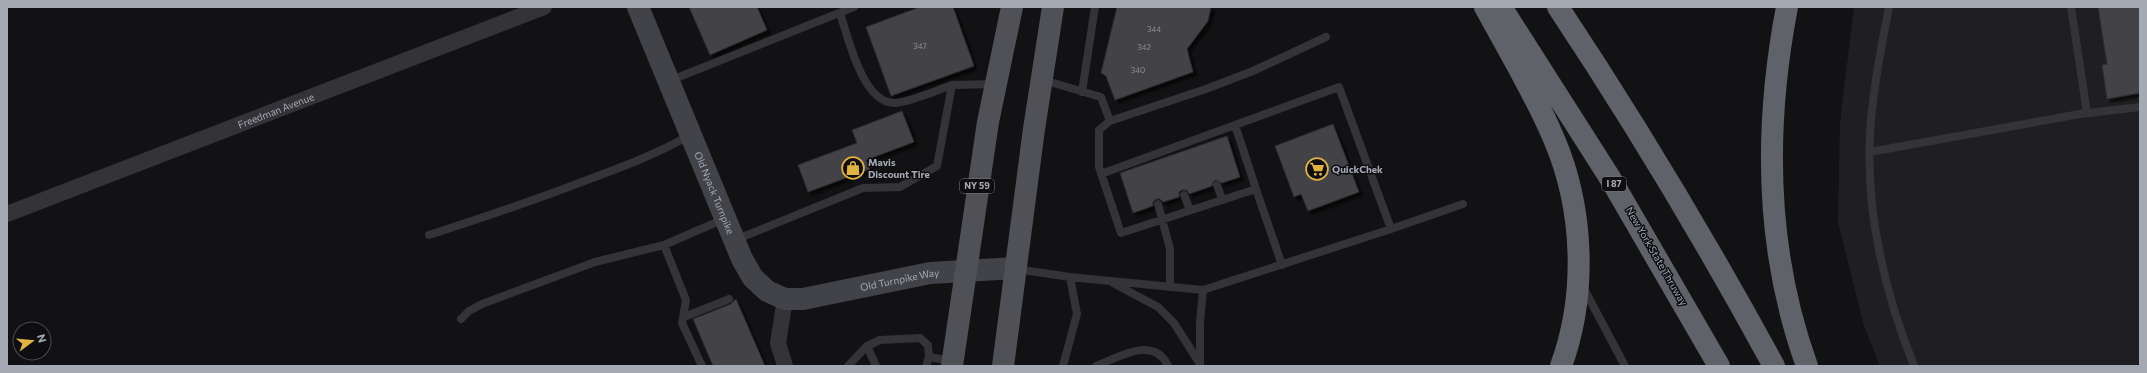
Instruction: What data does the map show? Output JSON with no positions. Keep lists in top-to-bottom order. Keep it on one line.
{"streets":{"highway":["I 87","New York State Thruway"],"main road":["NY 59"],"street":["Freedman Avenue","Old Nyack Turnpike","Old Turnpike Way"]},"crossings":[["NY 59","Old Turnpike Way"],["Old Nyack Turnpike","Old Turnpike Way"]],"places":{"shop":["Mavis Discount Tire"],"supermarket":["QuickChek"]},"house_numbers":["344","347","342","340"],"north":"right"}
